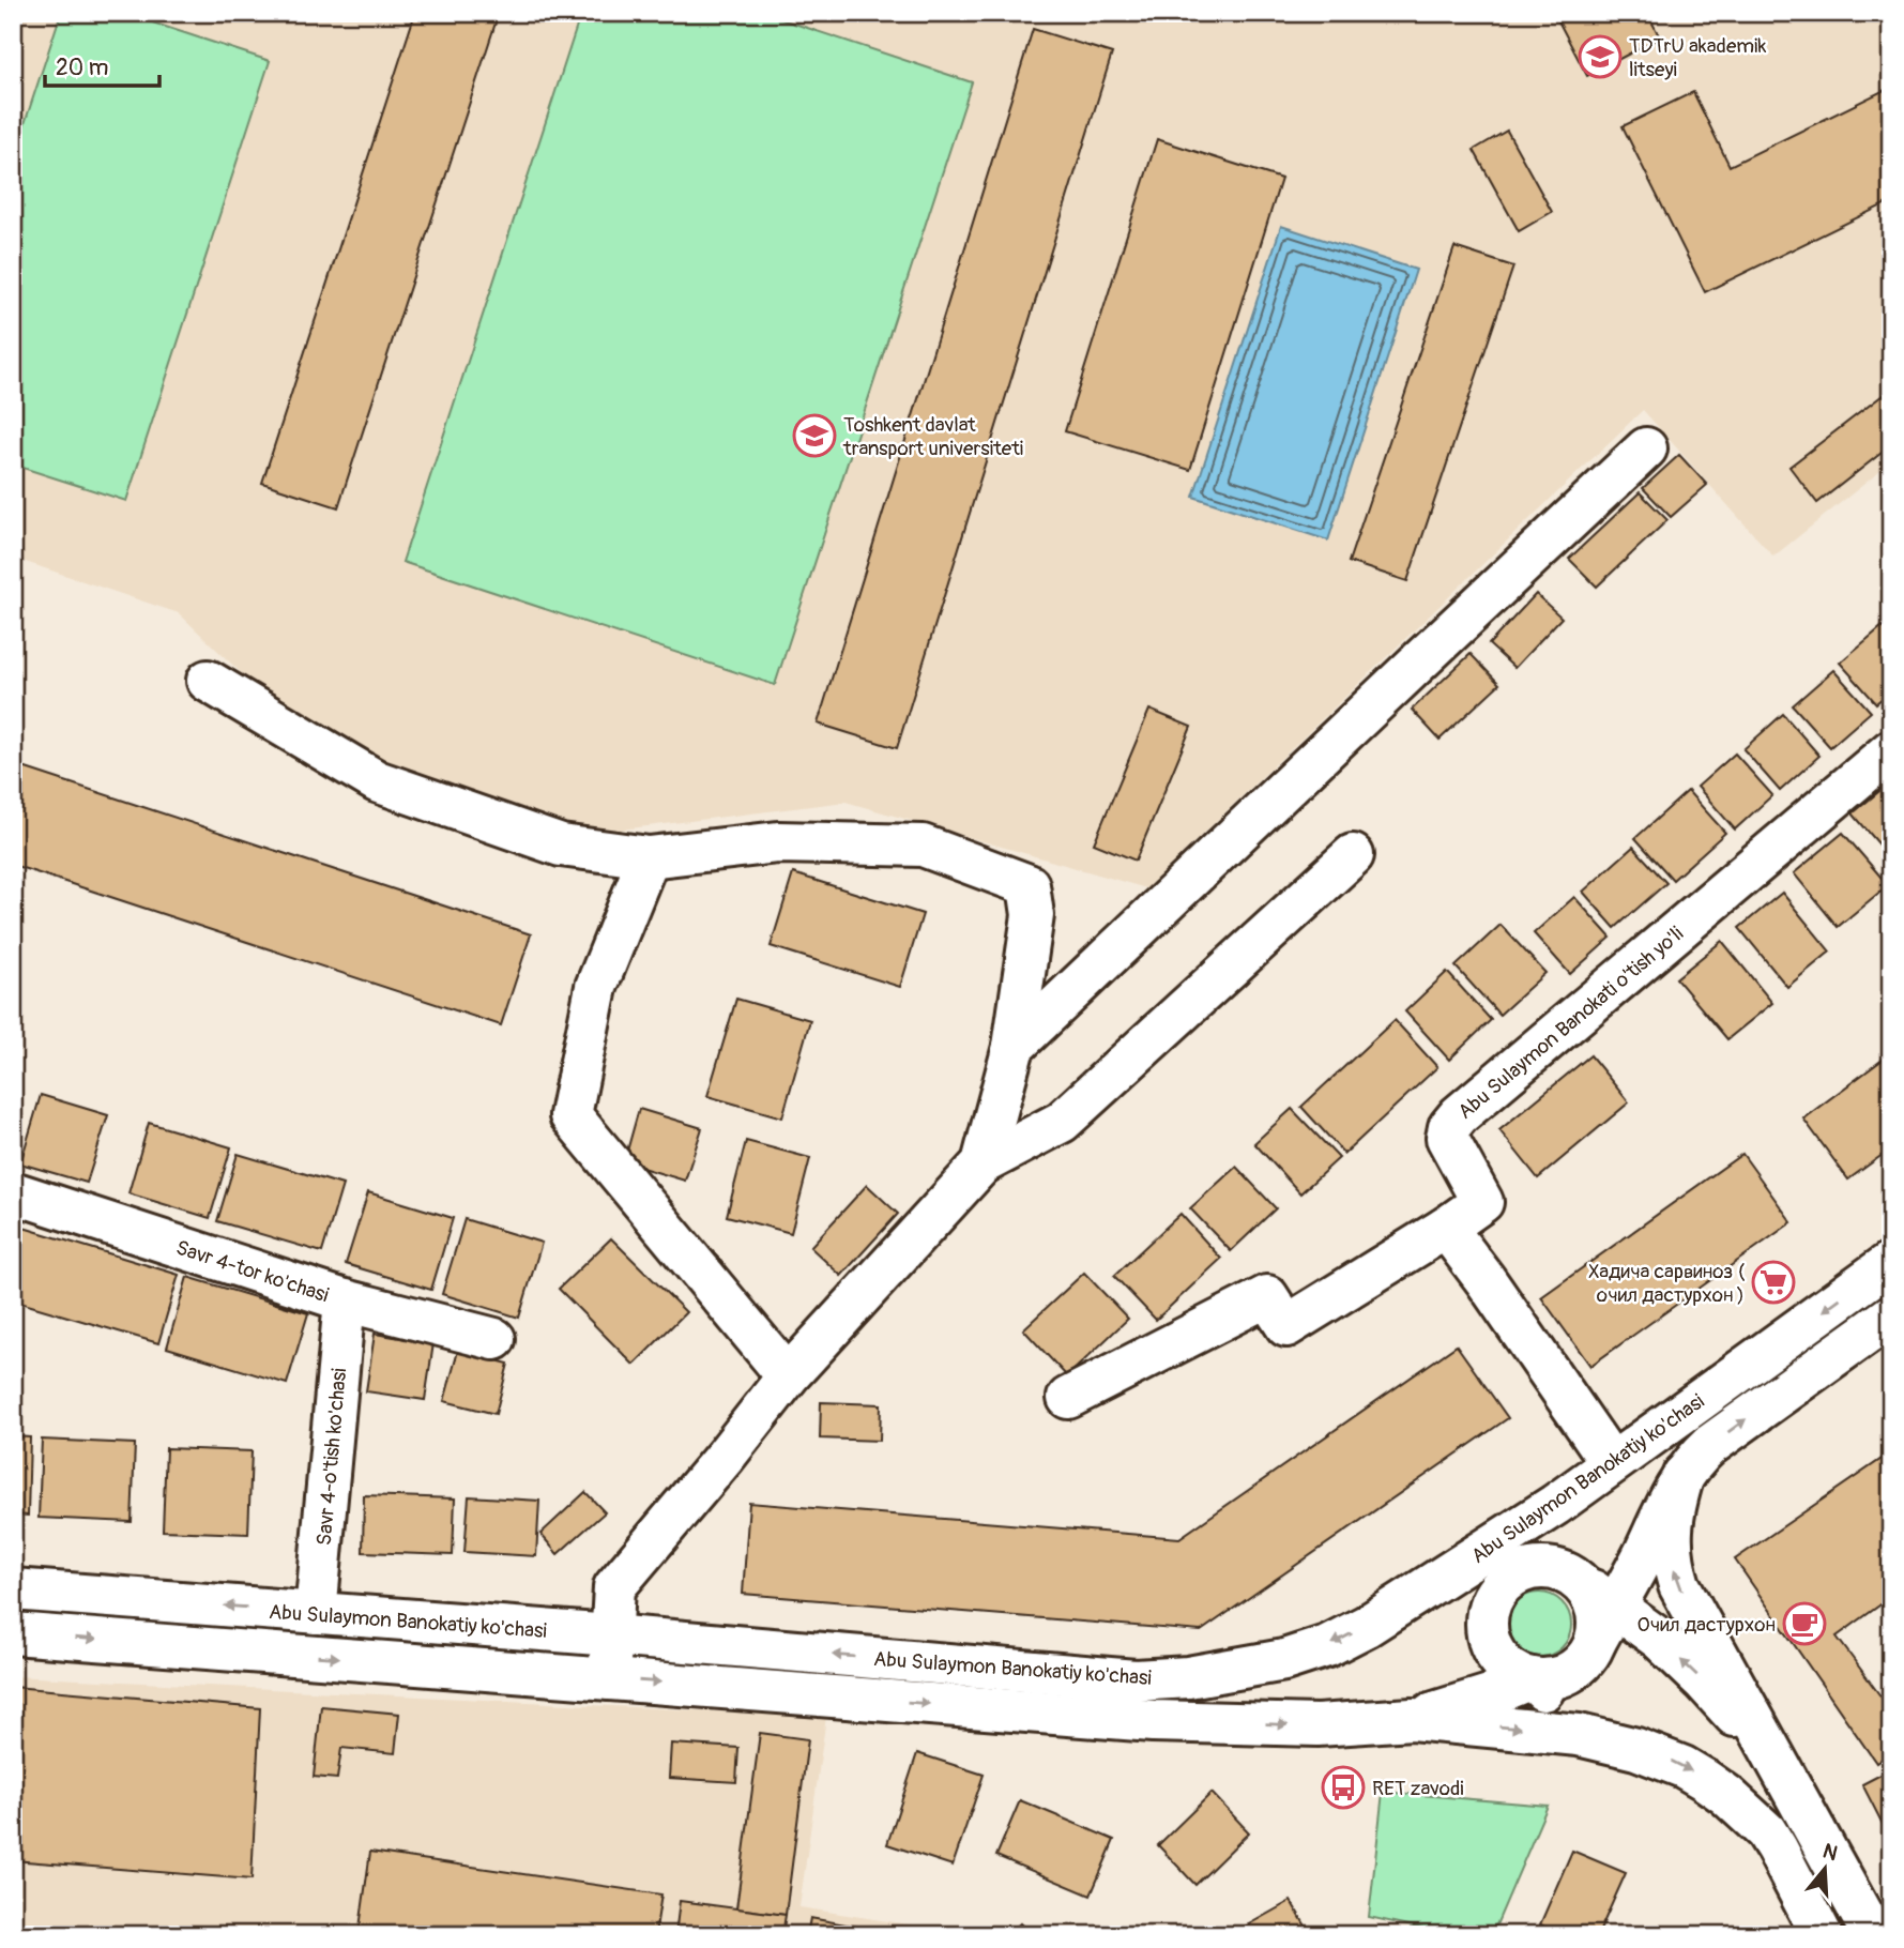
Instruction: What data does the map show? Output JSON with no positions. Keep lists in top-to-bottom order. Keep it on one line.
{"streets":{"street":["Abu Sulaymon Banokati o'tish yo'li","Savr 4-tor ko'chasi","Savr 4-o'tish ko'chasi","Abu Sulaymon Banokatiy ko'chasi"]},"crossings":[["Savr 4-tor ko'chasi","Savr 4-o'tish ko'chasi"],["Savr 4-o'tish ko'chasi","Abu Sulaymon Banokatiy ko'chasi"]],"places":{"school or university":["TDTrU akademik litseyi","Toshkent davlat transport universiteti"],"supermarket":["Хадича сарвиноз ( очил дастурхон )"],"cafe":["Очил дастурхон"],"bus stop":["RET zavodi"]},"scale_bar":"20 m","north":"top"}
